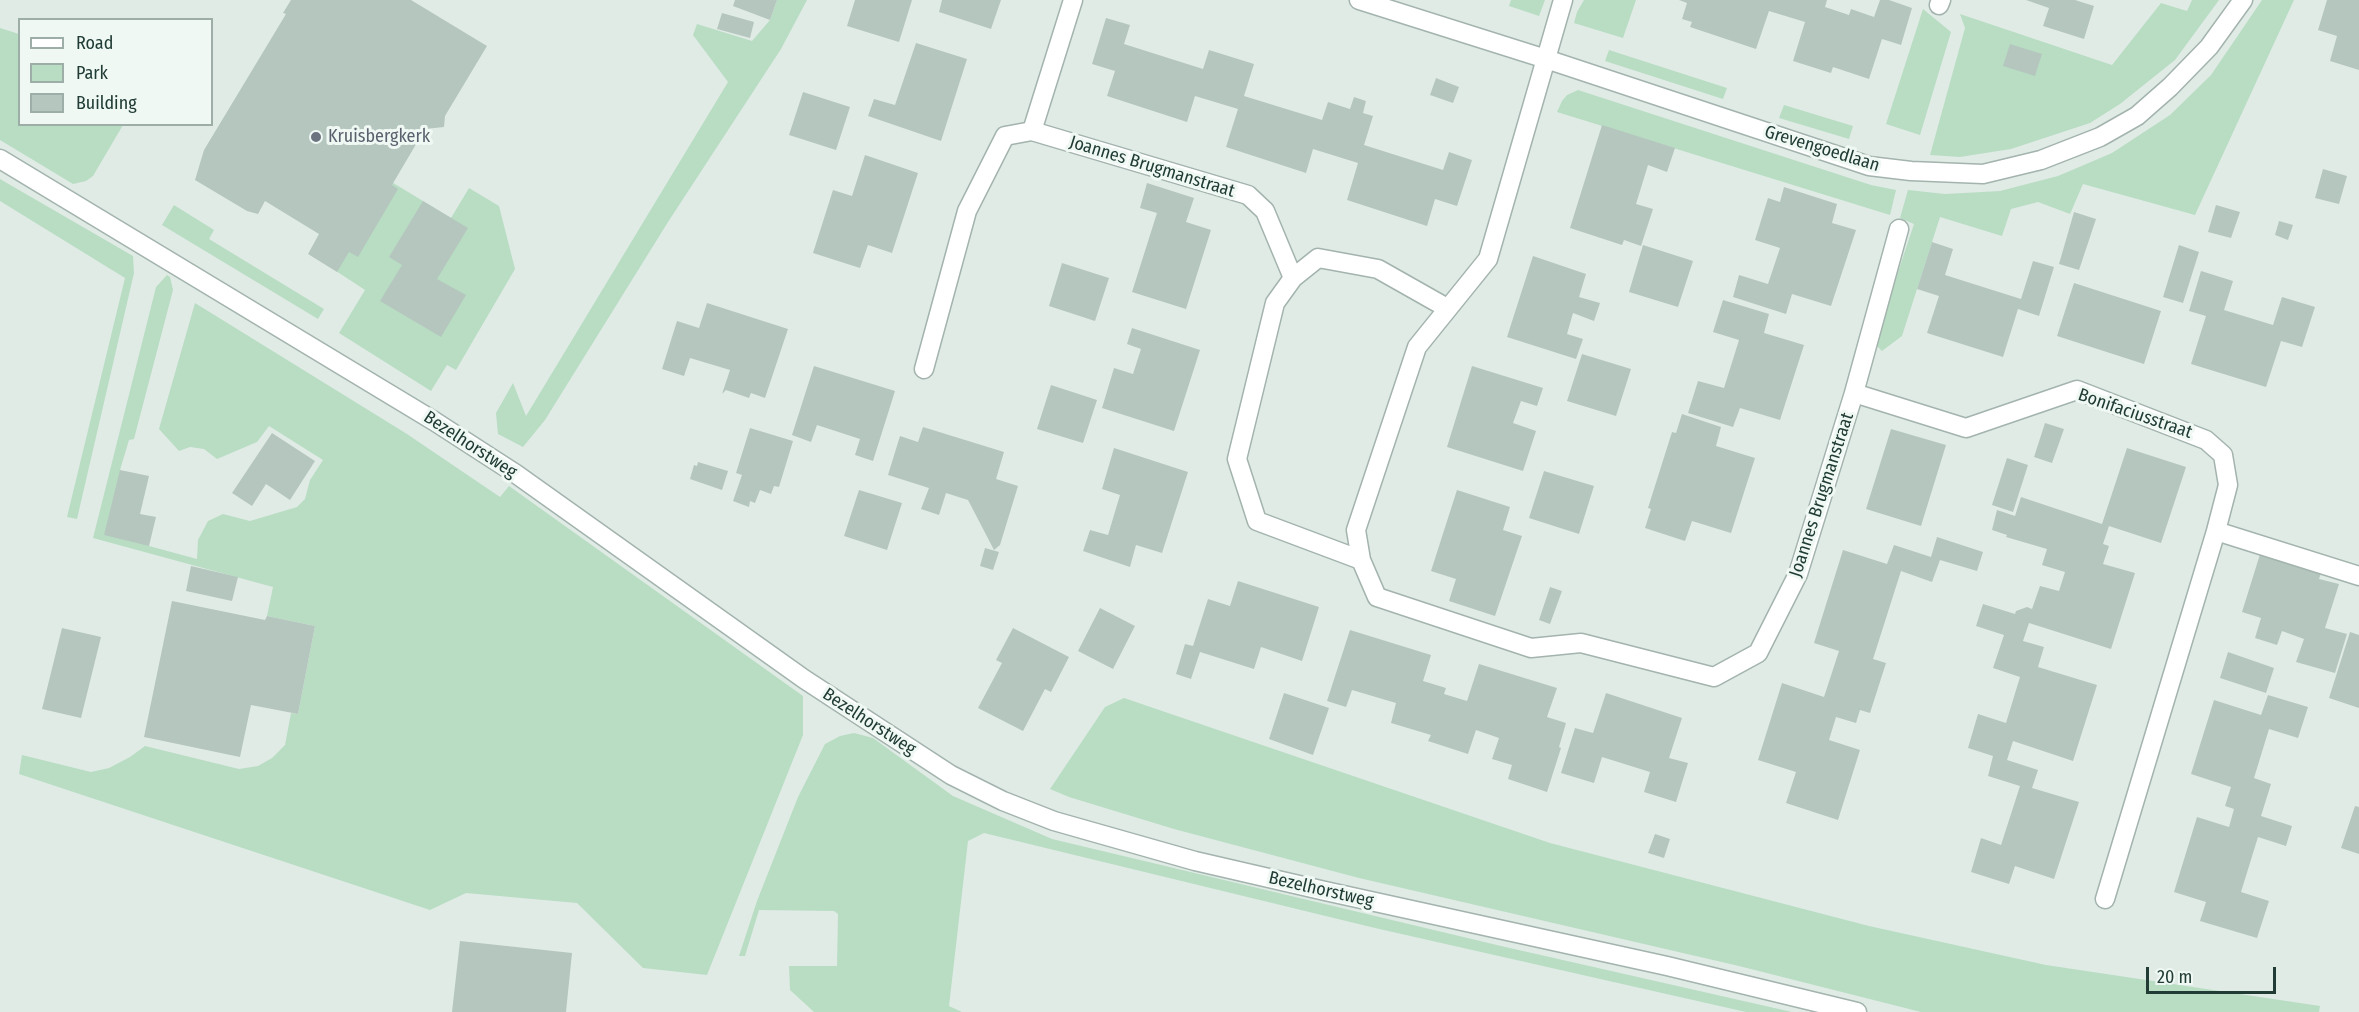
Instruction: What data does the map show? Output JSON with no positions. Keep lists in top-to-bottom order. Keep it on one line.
{"streets":{"street":["Grevengoedlaan","Joannes Brugmanstraat","Bonifaciusstraat","Bezelhorstweg"]},"crossings":[["Grevengoedlaan","Joannes Brugmanstraat"],["Joannes Brugmanstraat","Bonifaciusstraat"]],"places":["Kruisbergkerk"],"legend":["Road","Park","Building"],"scale_bar":"20 m"}
